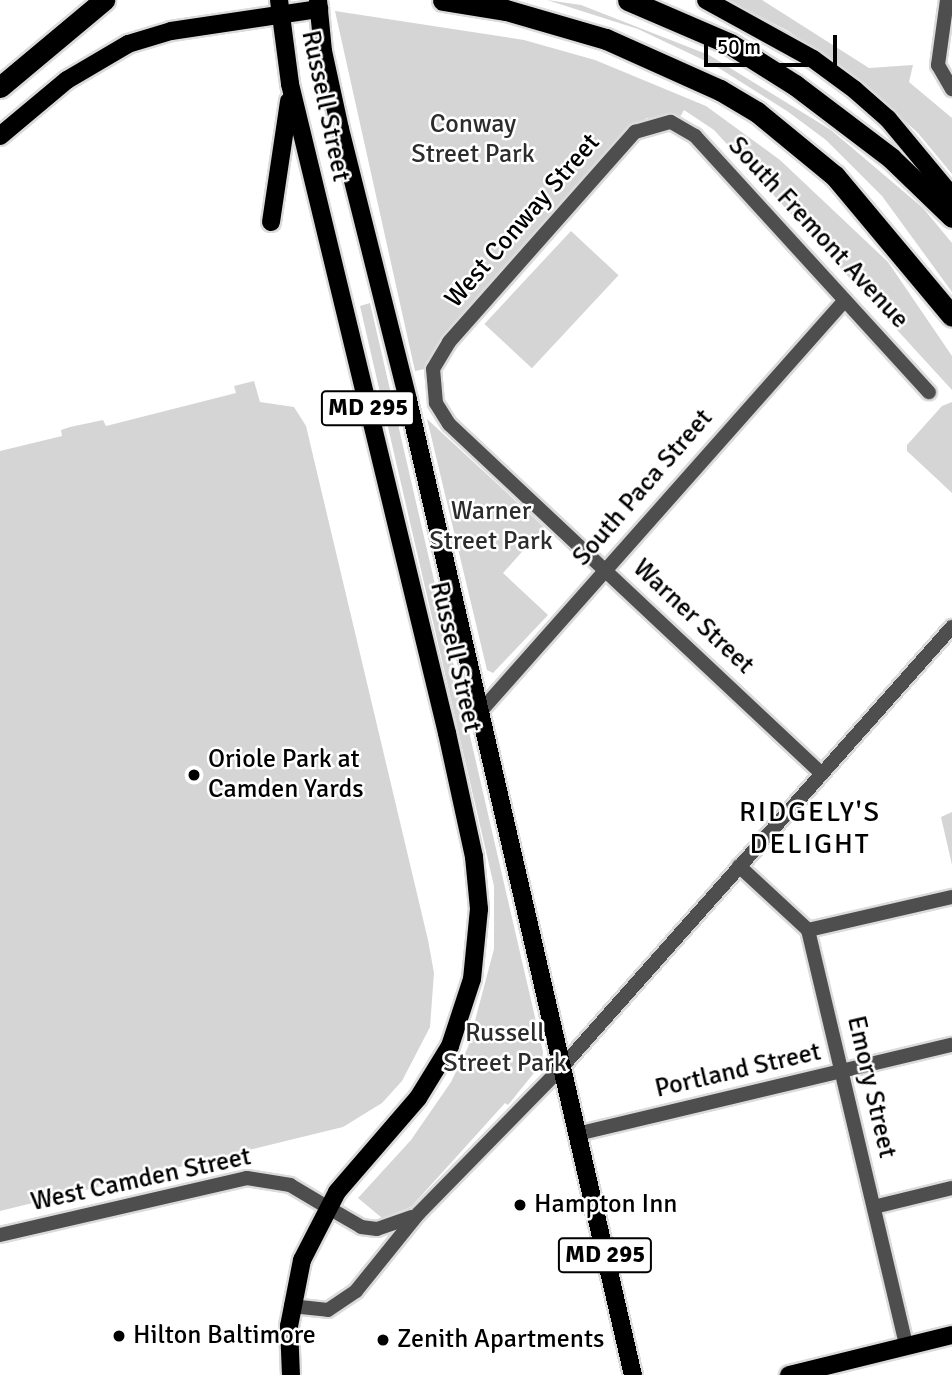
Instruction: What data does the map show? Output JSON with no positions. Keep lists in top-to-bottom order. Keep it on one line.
{"streets":{"main road":["Russell Street","MD 295"],"street":["West Conway Street","South Fremont Avenue","South Paca Street","Warner Street","Portland Street","Emory Street","West Camden Street"]},"crossings":[["Russell Street","MD 295"],["Russell Street","South Paca Street"],["Russell Street","West Camden Street"],["West Conway Street","South Fremont Avenue"],["West Conway Street","Warner Street"],["South Fremont Avenue","South Paca Street"],["MD 295","Portland Street"],["MD 295","West Camden Street"],["South Paca Street","Warner Street"],["Portland Street","Emory Street"]],"districts":["RIDGELY'S DELIGHT"],"parks":["Conway Street Park","Warner Street Park","Russell Street Park"],"places":["Oriole Park at Camden Yards","Hampton Inn","Hilton Baltimore","Zenith Apartments"],"scale_bar":"50 m"}
